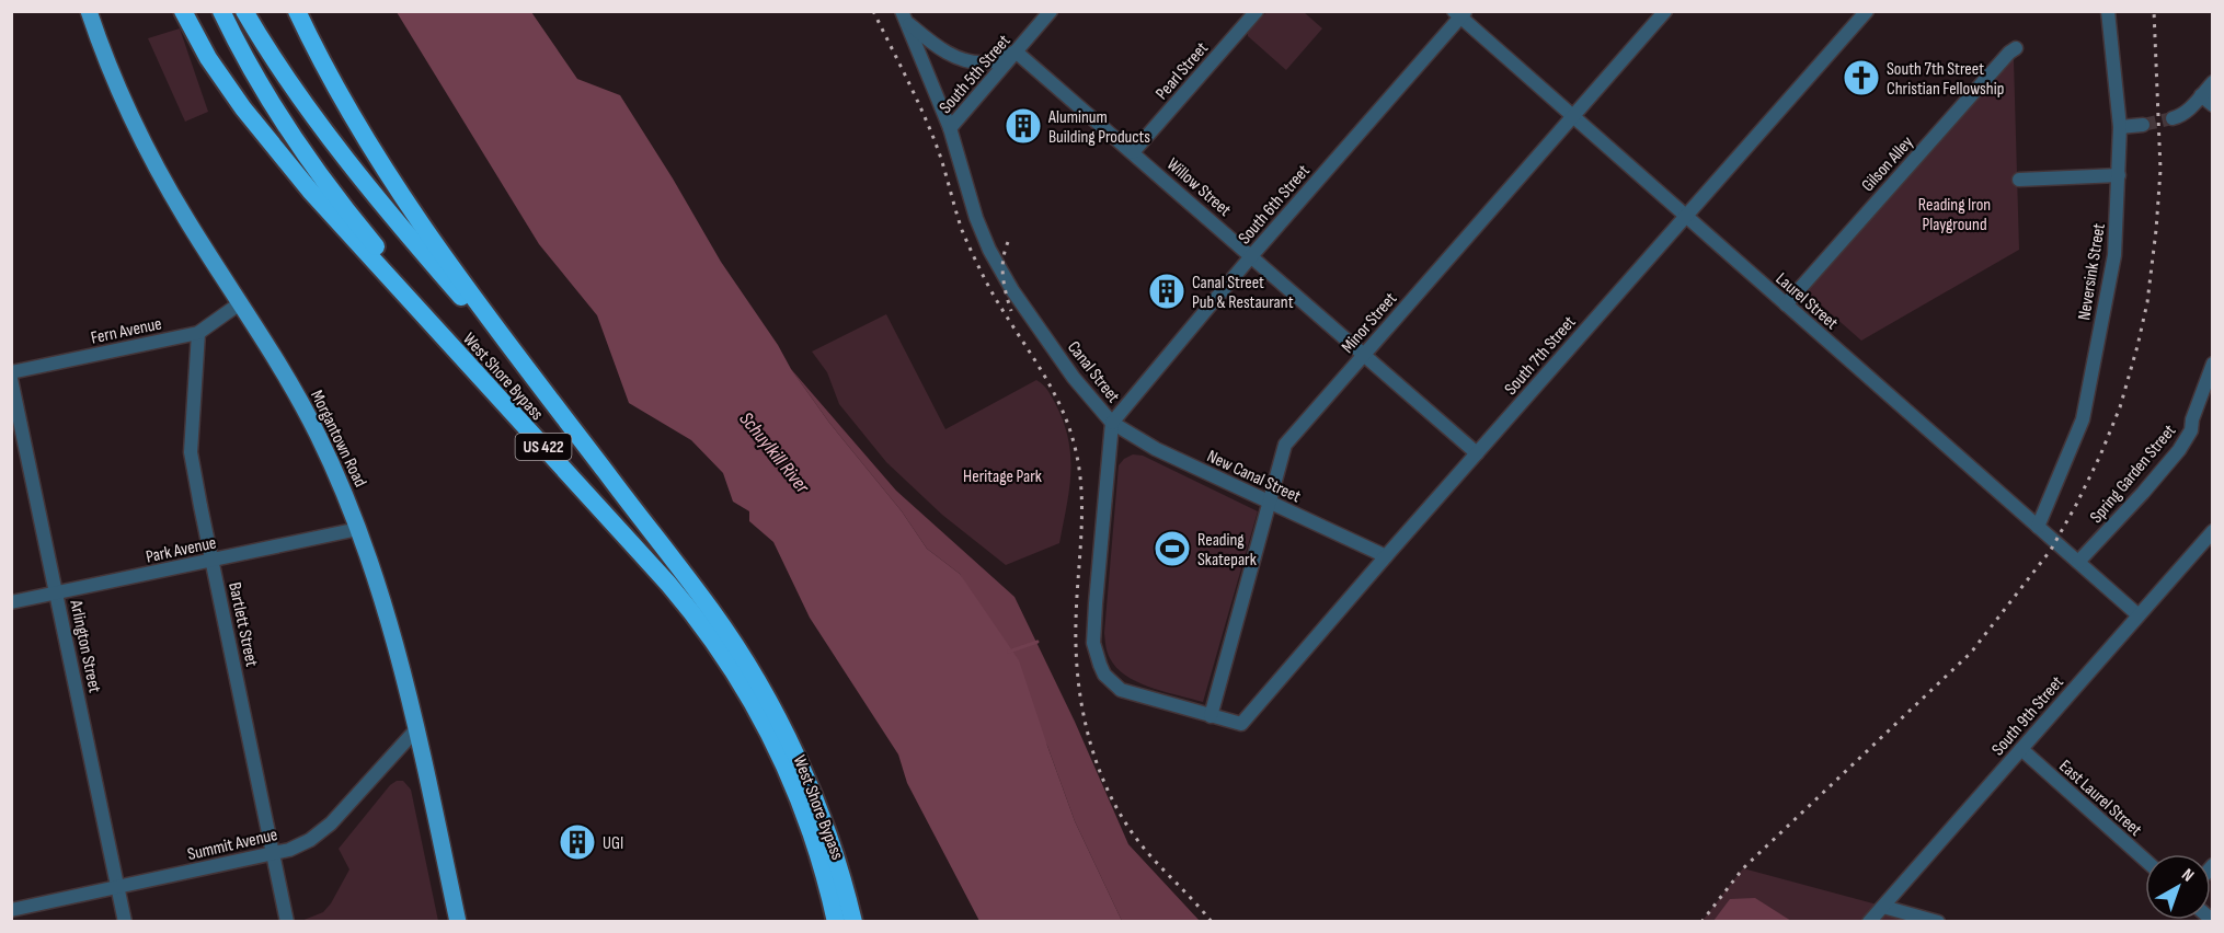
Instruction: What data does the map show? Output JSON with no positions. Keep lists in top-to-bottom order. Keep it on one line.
{"streets":{"highway":["West Shore Bypass","US 422"],"main road":["Morgantown Road"],"street":["Pearl Street","South 5th Street","Gilson Alley","Willow Street","South 6th Street","Neversink Street","Laurel Street","Minor Street","Fern Avenue","South 7th Street","Canal Street","Spring Garden Street","New Canal Street","Park Avenue","Bartlett Street","Arlington Street","South 9th Street","East Laurel Street","Summit Avenue"]},"crossings":[["Pearl Street","Willow Street"],["South 5th Street","Willow Street"],["South 5th Street","Canal Street"],["Gilson Alley","Laurel Street"],["Willow Street","South 6th Street"],["Willow Street","Minor Street"],["Willow Street","South 7th Street"],["South 6th Street","Laurel Street"],["South 6th Street","Canal Street"],["South 6th Street","New Canal Street"],["Neversink Street","Laurel Street"],["Laurel Street","Minor Street"],["Laurel Street","South 7th Street"],["Laurel Street","Spring Garden Street"],["Laurel Street","South 9th Street"],["Minor Street","Canal Street"],["Minor Street","New Canal Street"],["Fern Avenue","Morgantown Road"],["Fern Avenue","Bartlett Street"],["South 7th Street","Canal Street"],["South 7th Street","New Canal Street"],["Canal Street","New Canal Street"],["Morgantown Road","Park Avenue"],["Morgantown Road","Summit Avenue"],["Park Avenue","Bartlett Street"],["Park Avenue","Arlington Street"],["Bartlett Street","Summit Avenue"],["Arlington Street","Summit Avenue"],["South 9th Street","East Laurel Street"]],"water":["Schuylkill River"],"parks":["Reading Iron Playground","Heritage Park"],"places":{"church":["South 7th Street Christian Fellowship"],"building":["Aluminum Building Products","Canal Street Pub & Restaurant","UGI"],"sports":["Reading Skatepark"]},"north":"top right"}
